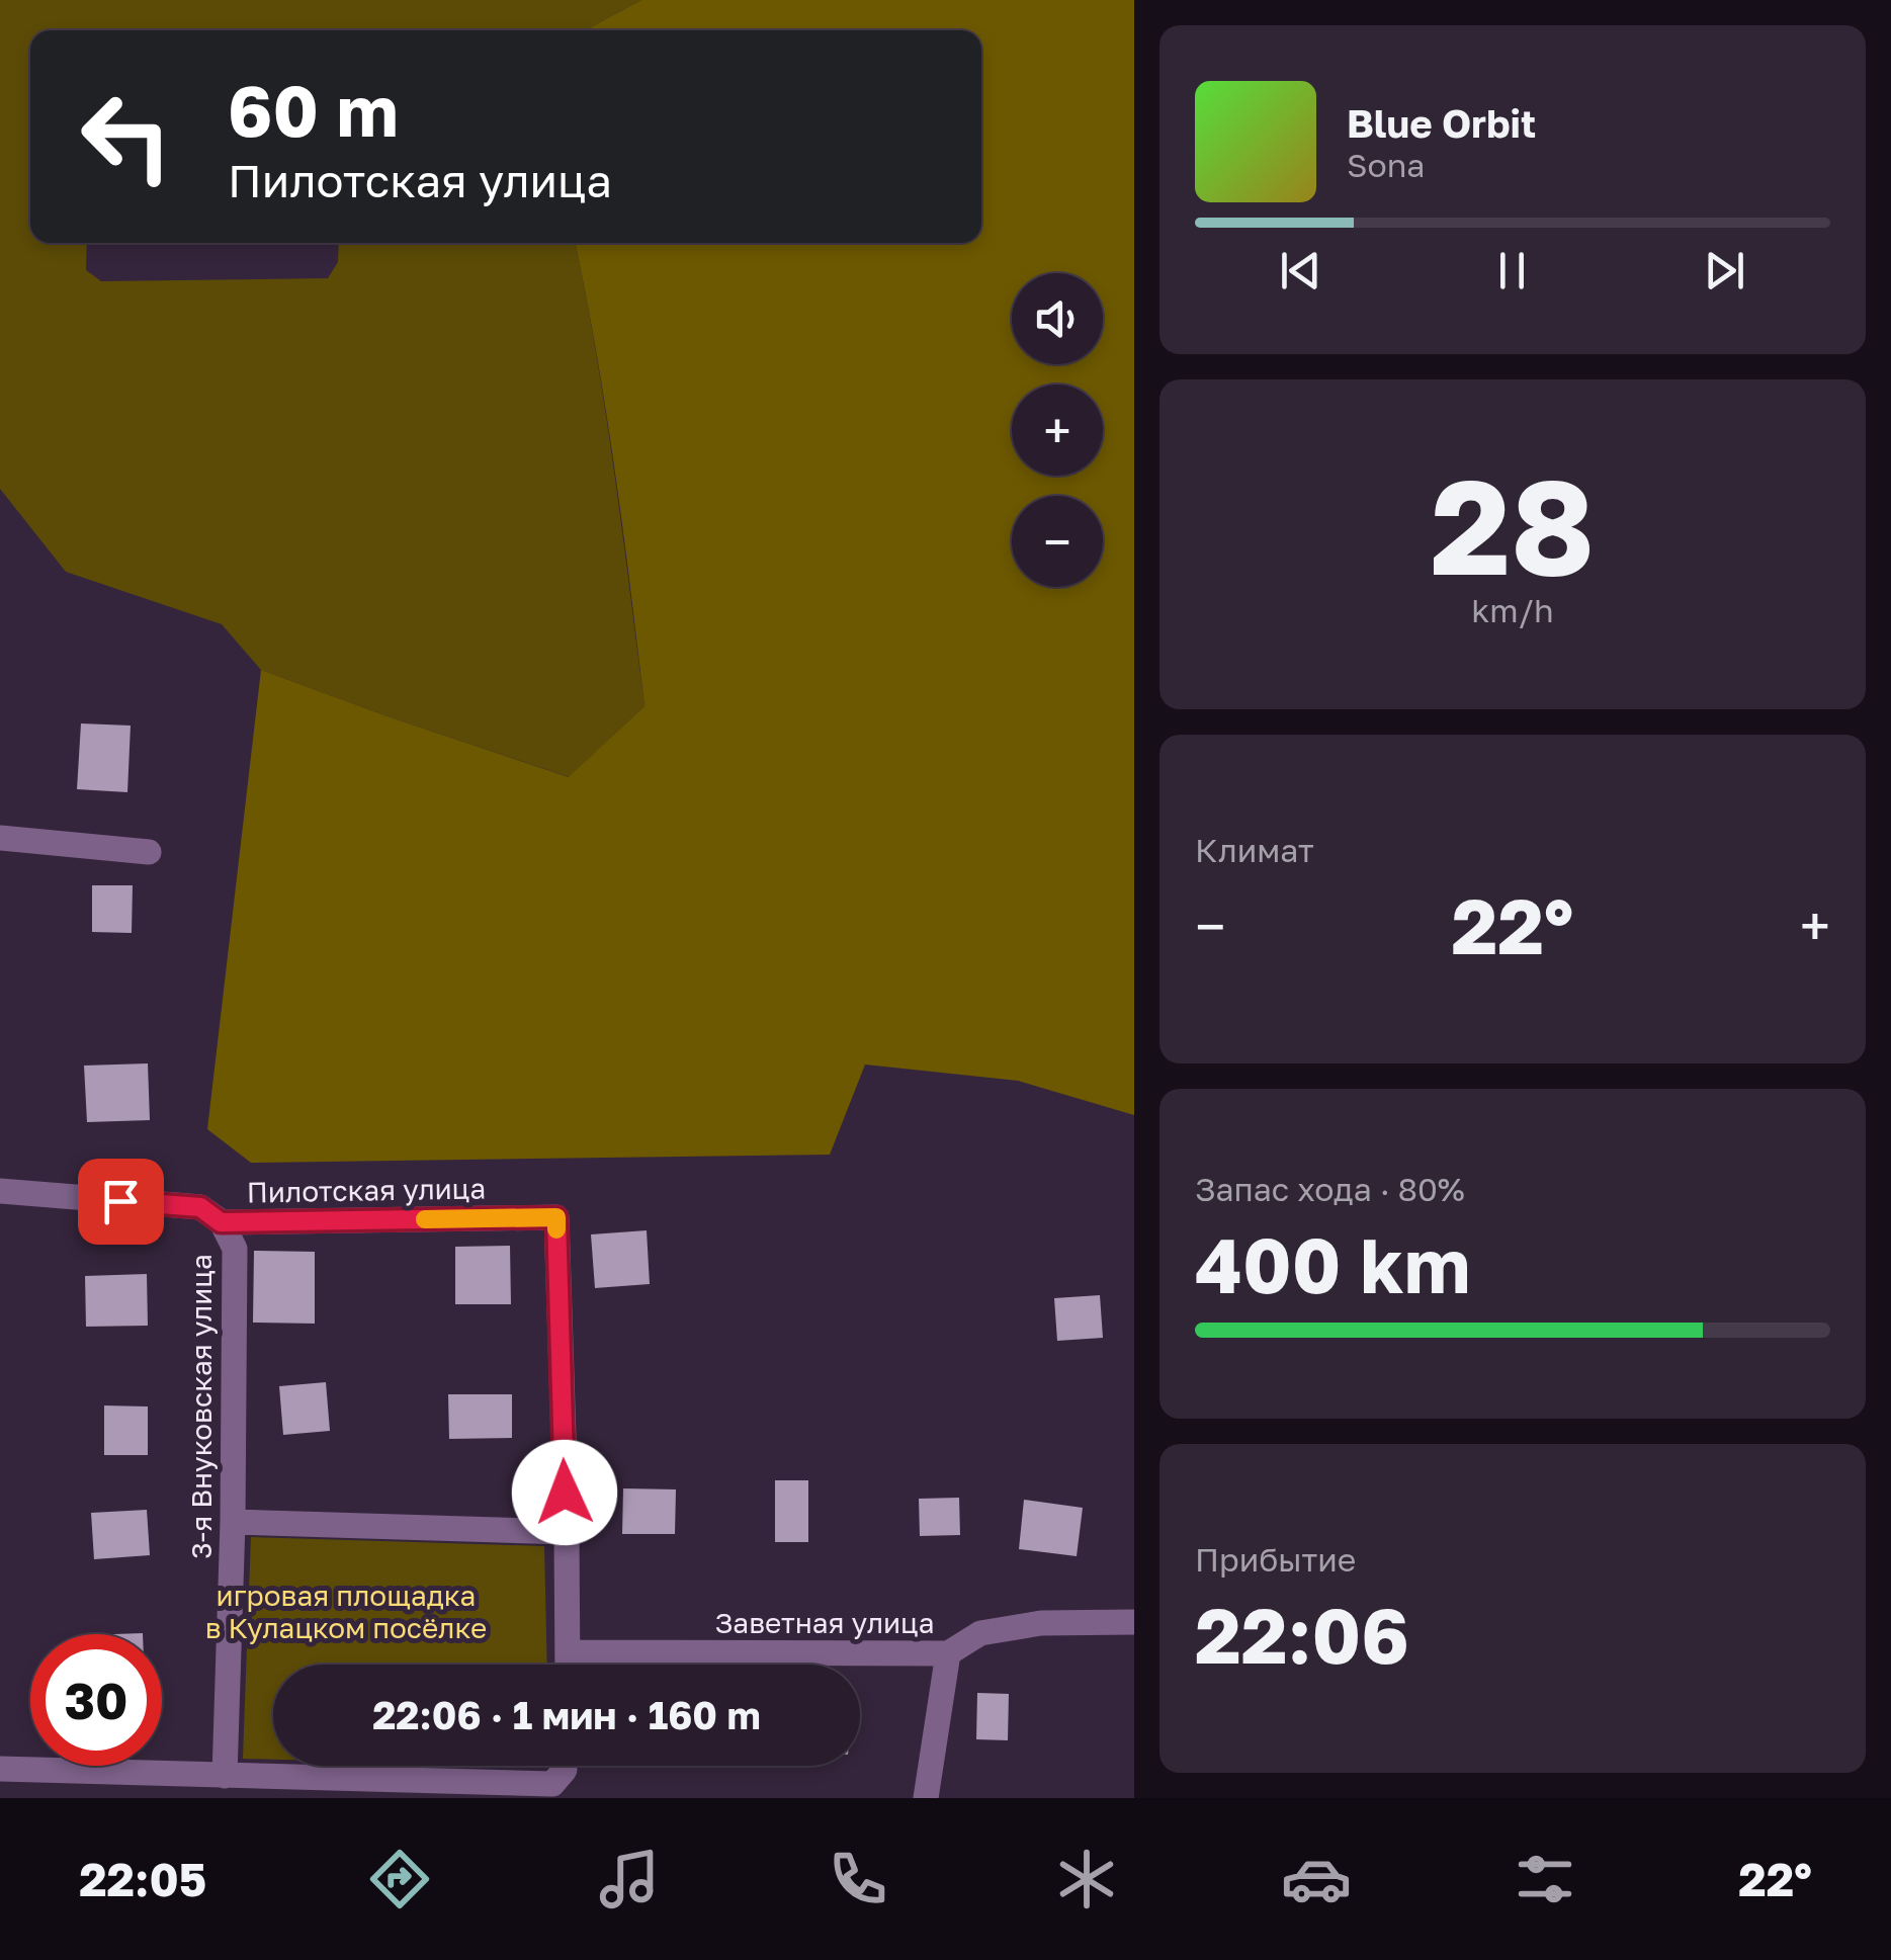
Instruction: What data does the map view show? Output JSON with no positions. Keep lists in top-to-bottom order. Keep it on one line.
{"streets":{"street":["Пилотская улица","3-я Внуковская улица","Заветная улица"]},"crossings":[["Пилотская улица","3-я Внуковская улица"]],"parks":["игровая площадка в Кулацком посёлке"],"page":{"turn":["60 m","Пилотская улица"],"song":["Blue Orbit","Sona"],"map_buttons":["+","−"],"tile":[["28","km/h"],"Климат",["Запас хода · 80%","400 km"],["Прибытие","22:06"]],"heat":["−","22°","+"],"limit":"30","trip":"22:06 · 1 мин · 160 m","tabs":["22:05","22°"]}}
